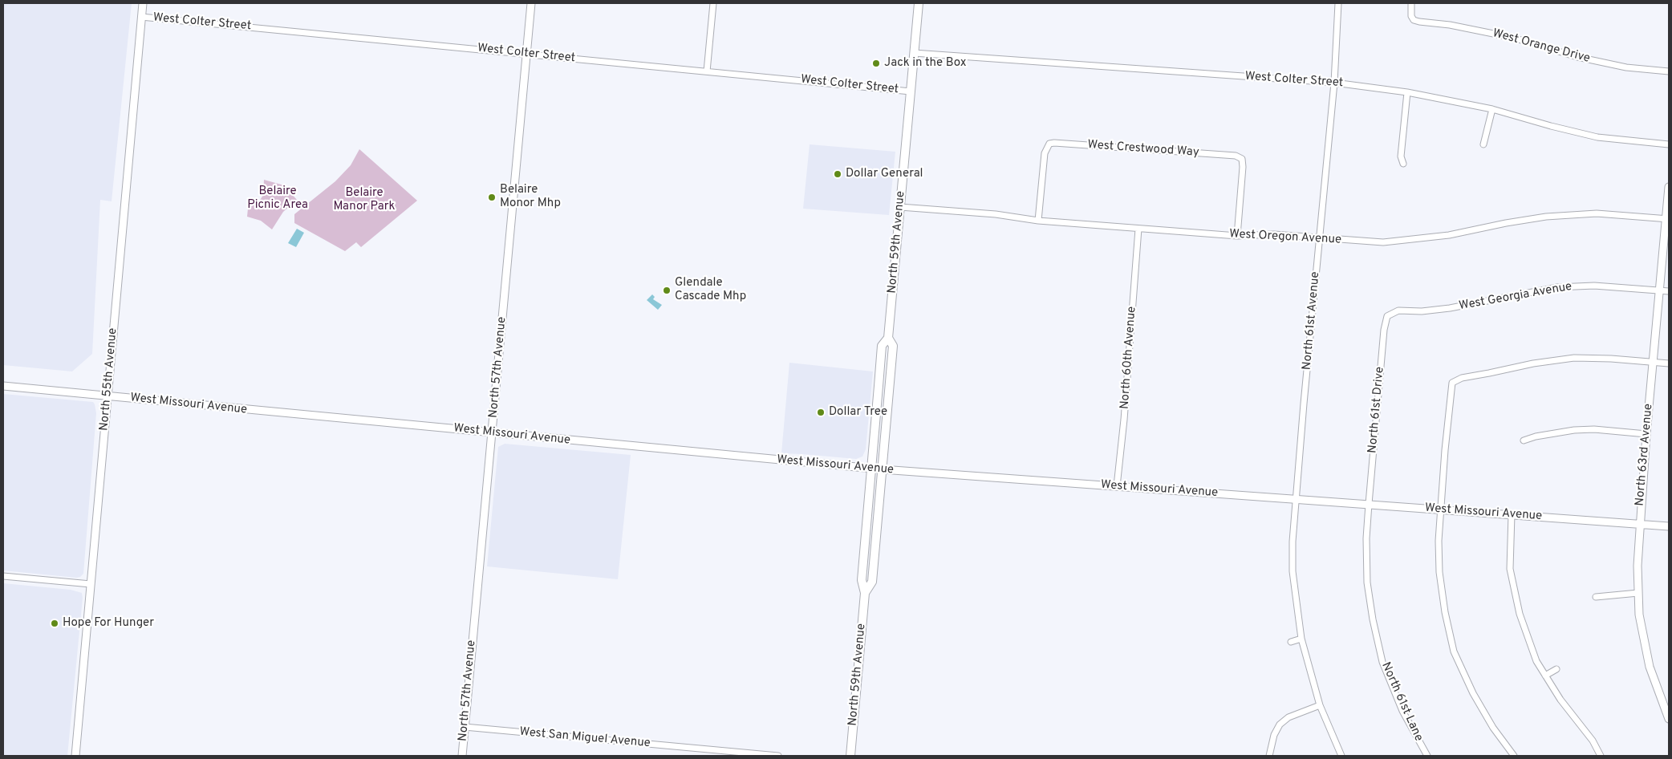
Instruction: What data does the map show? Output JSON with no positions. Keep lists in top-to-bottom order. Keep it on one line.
{"streets":{"main road":["North 59th Avenue"],"street":["West Colter Street","West Orange Drive","West Crestwood Way","West Oregon Avenue","West Georgia Avenue","North 61st Avenue","North 60th Avenue","North 57th Avenue","North 55th Avenue","West Missouri Avenue","North 61st Drive","North 63rd Avenue","North 61st Lane","West San Miguel Avenue"]},"crossings":[["West Colter Street","North 59th Avenue"],["West Colter Street","North 61st Avenue"],["West Colter Street","North 57th Avenue"],["West Colter Street","North 55th Avenue"],["West Crestwood Way","West Oregon Avenue"],["West Oregon Avenue","North 59th Avenue"],["West Oregon Avenue","North 61st Avenue"],["West Oregon Avenue","North 60th Avenue"],["West Oregon Avenue","North 63rd Avenue"],["North 59th Avenue","West Missouri Avenue"],["West Georgia Avenue","North 61st Drive"],["West Georgia Avenue","North 63rd Avenue"],["North 61st Avenue","West Missouri Avenue"],["North 60th Avenue","West Missouri Avenue"],["North 57th Avenue","West Missouri Avenue"],["North 57th Avenue","West San Miguel Avenue"],["North 55th Avenue","West Missouri Avenue"],["West Missouri Avenue","North 61st Drive"],["West Missouri Avenue","North 63rd Avenue"],["West Missouri Avenue","North 61st Lane"],["North 61st Drive","North 61st Lane"]],"parks":["Belaire Picnic Area","Belaire Manor Park"],"places":["Jack in the Box","Dollar General","Belaire Monor Mhp","Glendale Cascade Mhp","Dollar Tree","Hope For Hunger"]}
